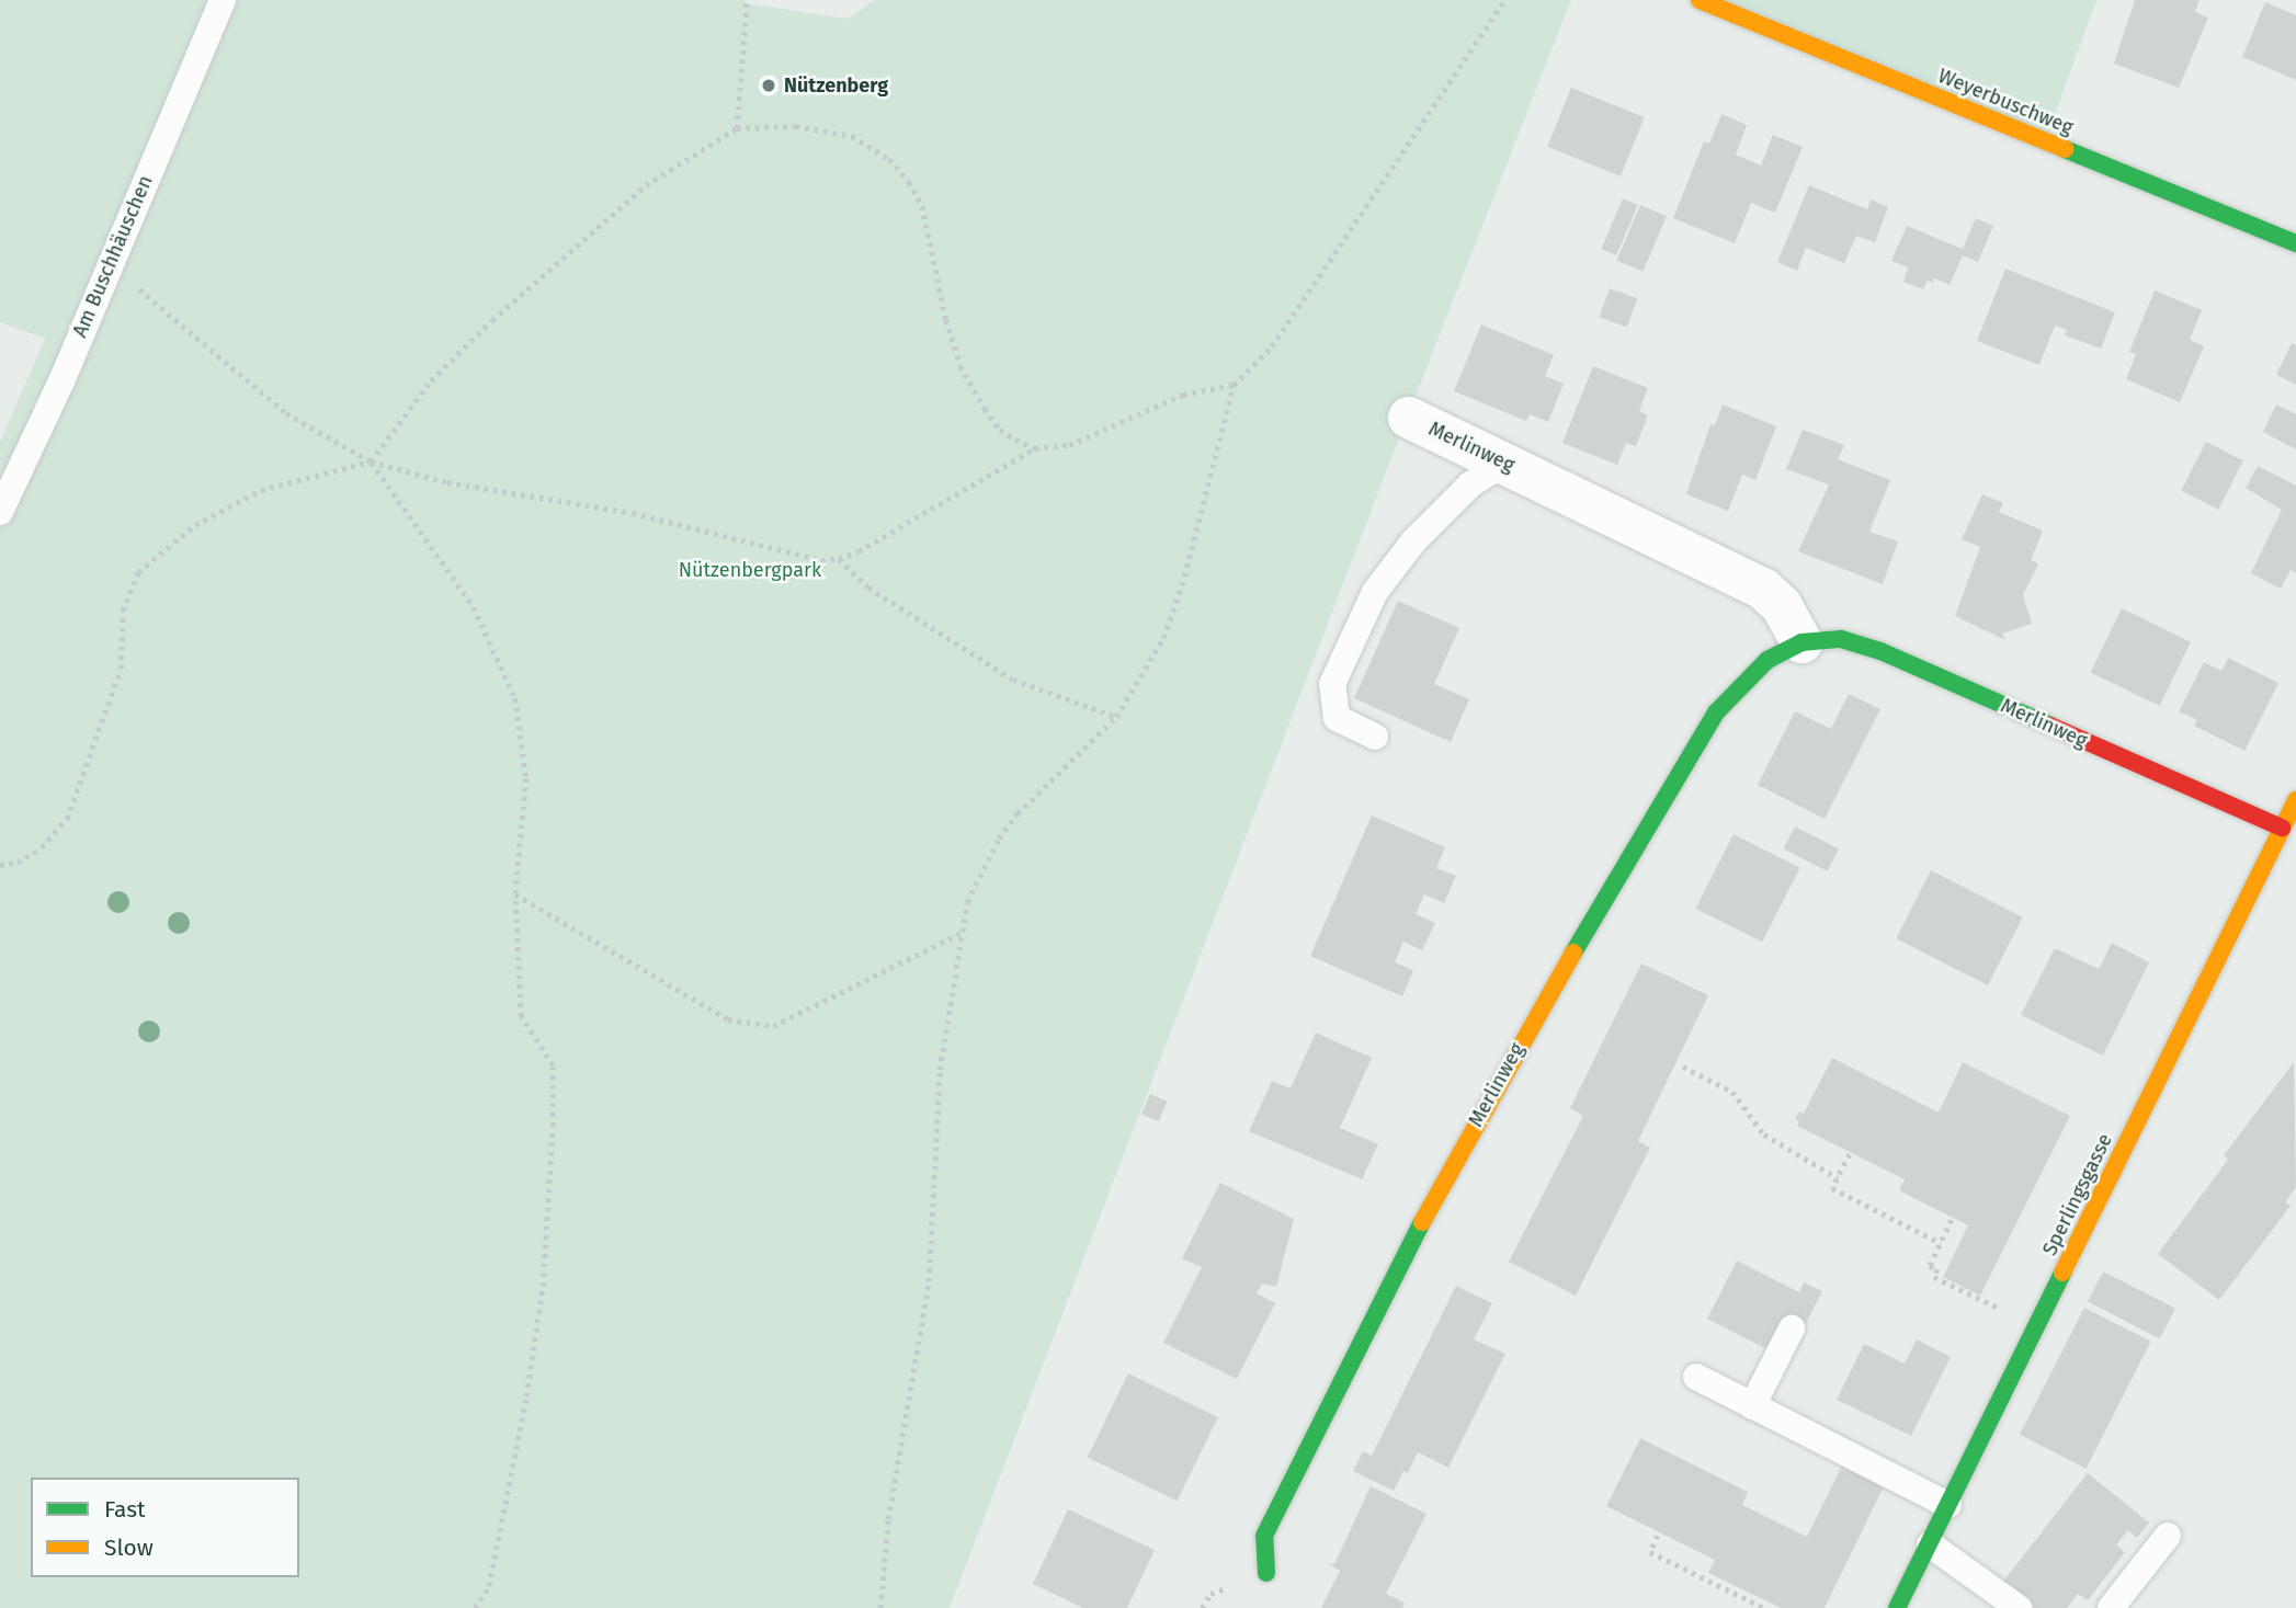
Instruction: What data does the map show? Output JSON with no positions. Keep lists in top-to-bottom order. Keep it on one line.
{"streets":{"street":["Weyerbuschweg","Merlinweg","Sperlingsgasse"],"lane":["Am Buschhäuschen"]},"crossings":[["Merlinweg","Sperlingsgasse"]],"parks":["Nützenbergpark"],"places":["Nützenberg"],"legend":["Fast","Slow"]}
